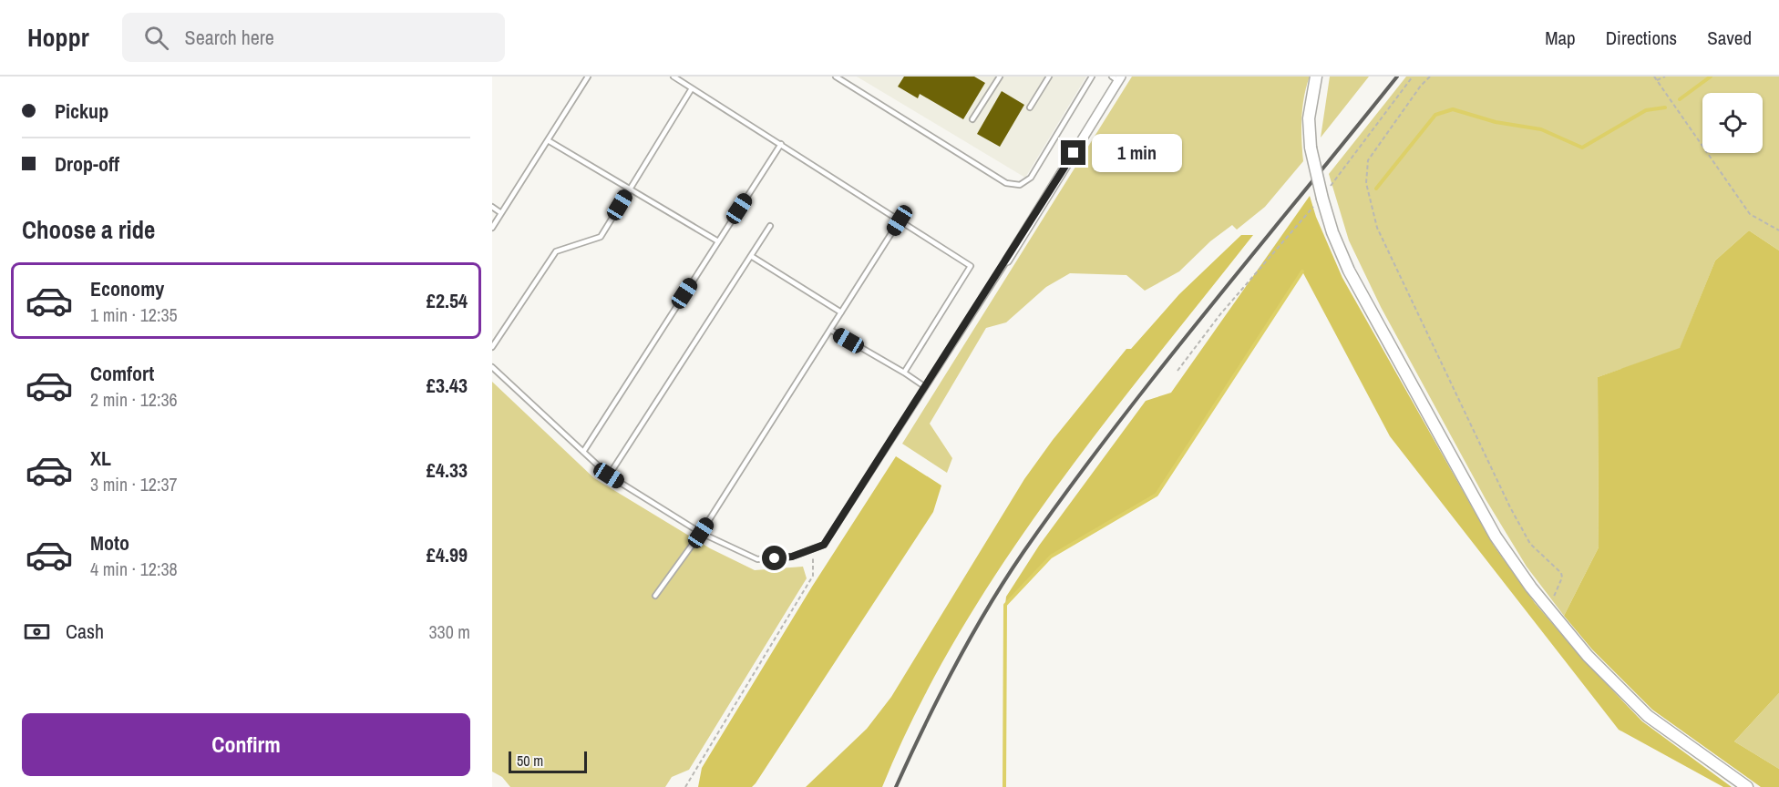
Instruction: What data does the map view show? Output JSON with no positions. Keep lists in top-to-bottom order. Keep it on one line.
{"scale_bar":"50 m","page":{"header":"Hoppr","search":"Search here","nav":["Map","Directions","Saved"],"banner":["Pickup","Drop-off"],"bubble":"1 min","heading":"Choose a ride","list":[{"name":"Economy","note":"1 min · 12:35","value":"£2.54"},{"name":"Comfort","note":"2 min · 12:36","value":"£3.43"},{"name":"XL","note":"3 min · 12:37","value":"£4.33"},{"name":"Moto","note":"4 min · 12:38","value":"£4.99"}],"pay":["Cash","330 m"],"buttons":"Confirm","scale":"50 m"}}
